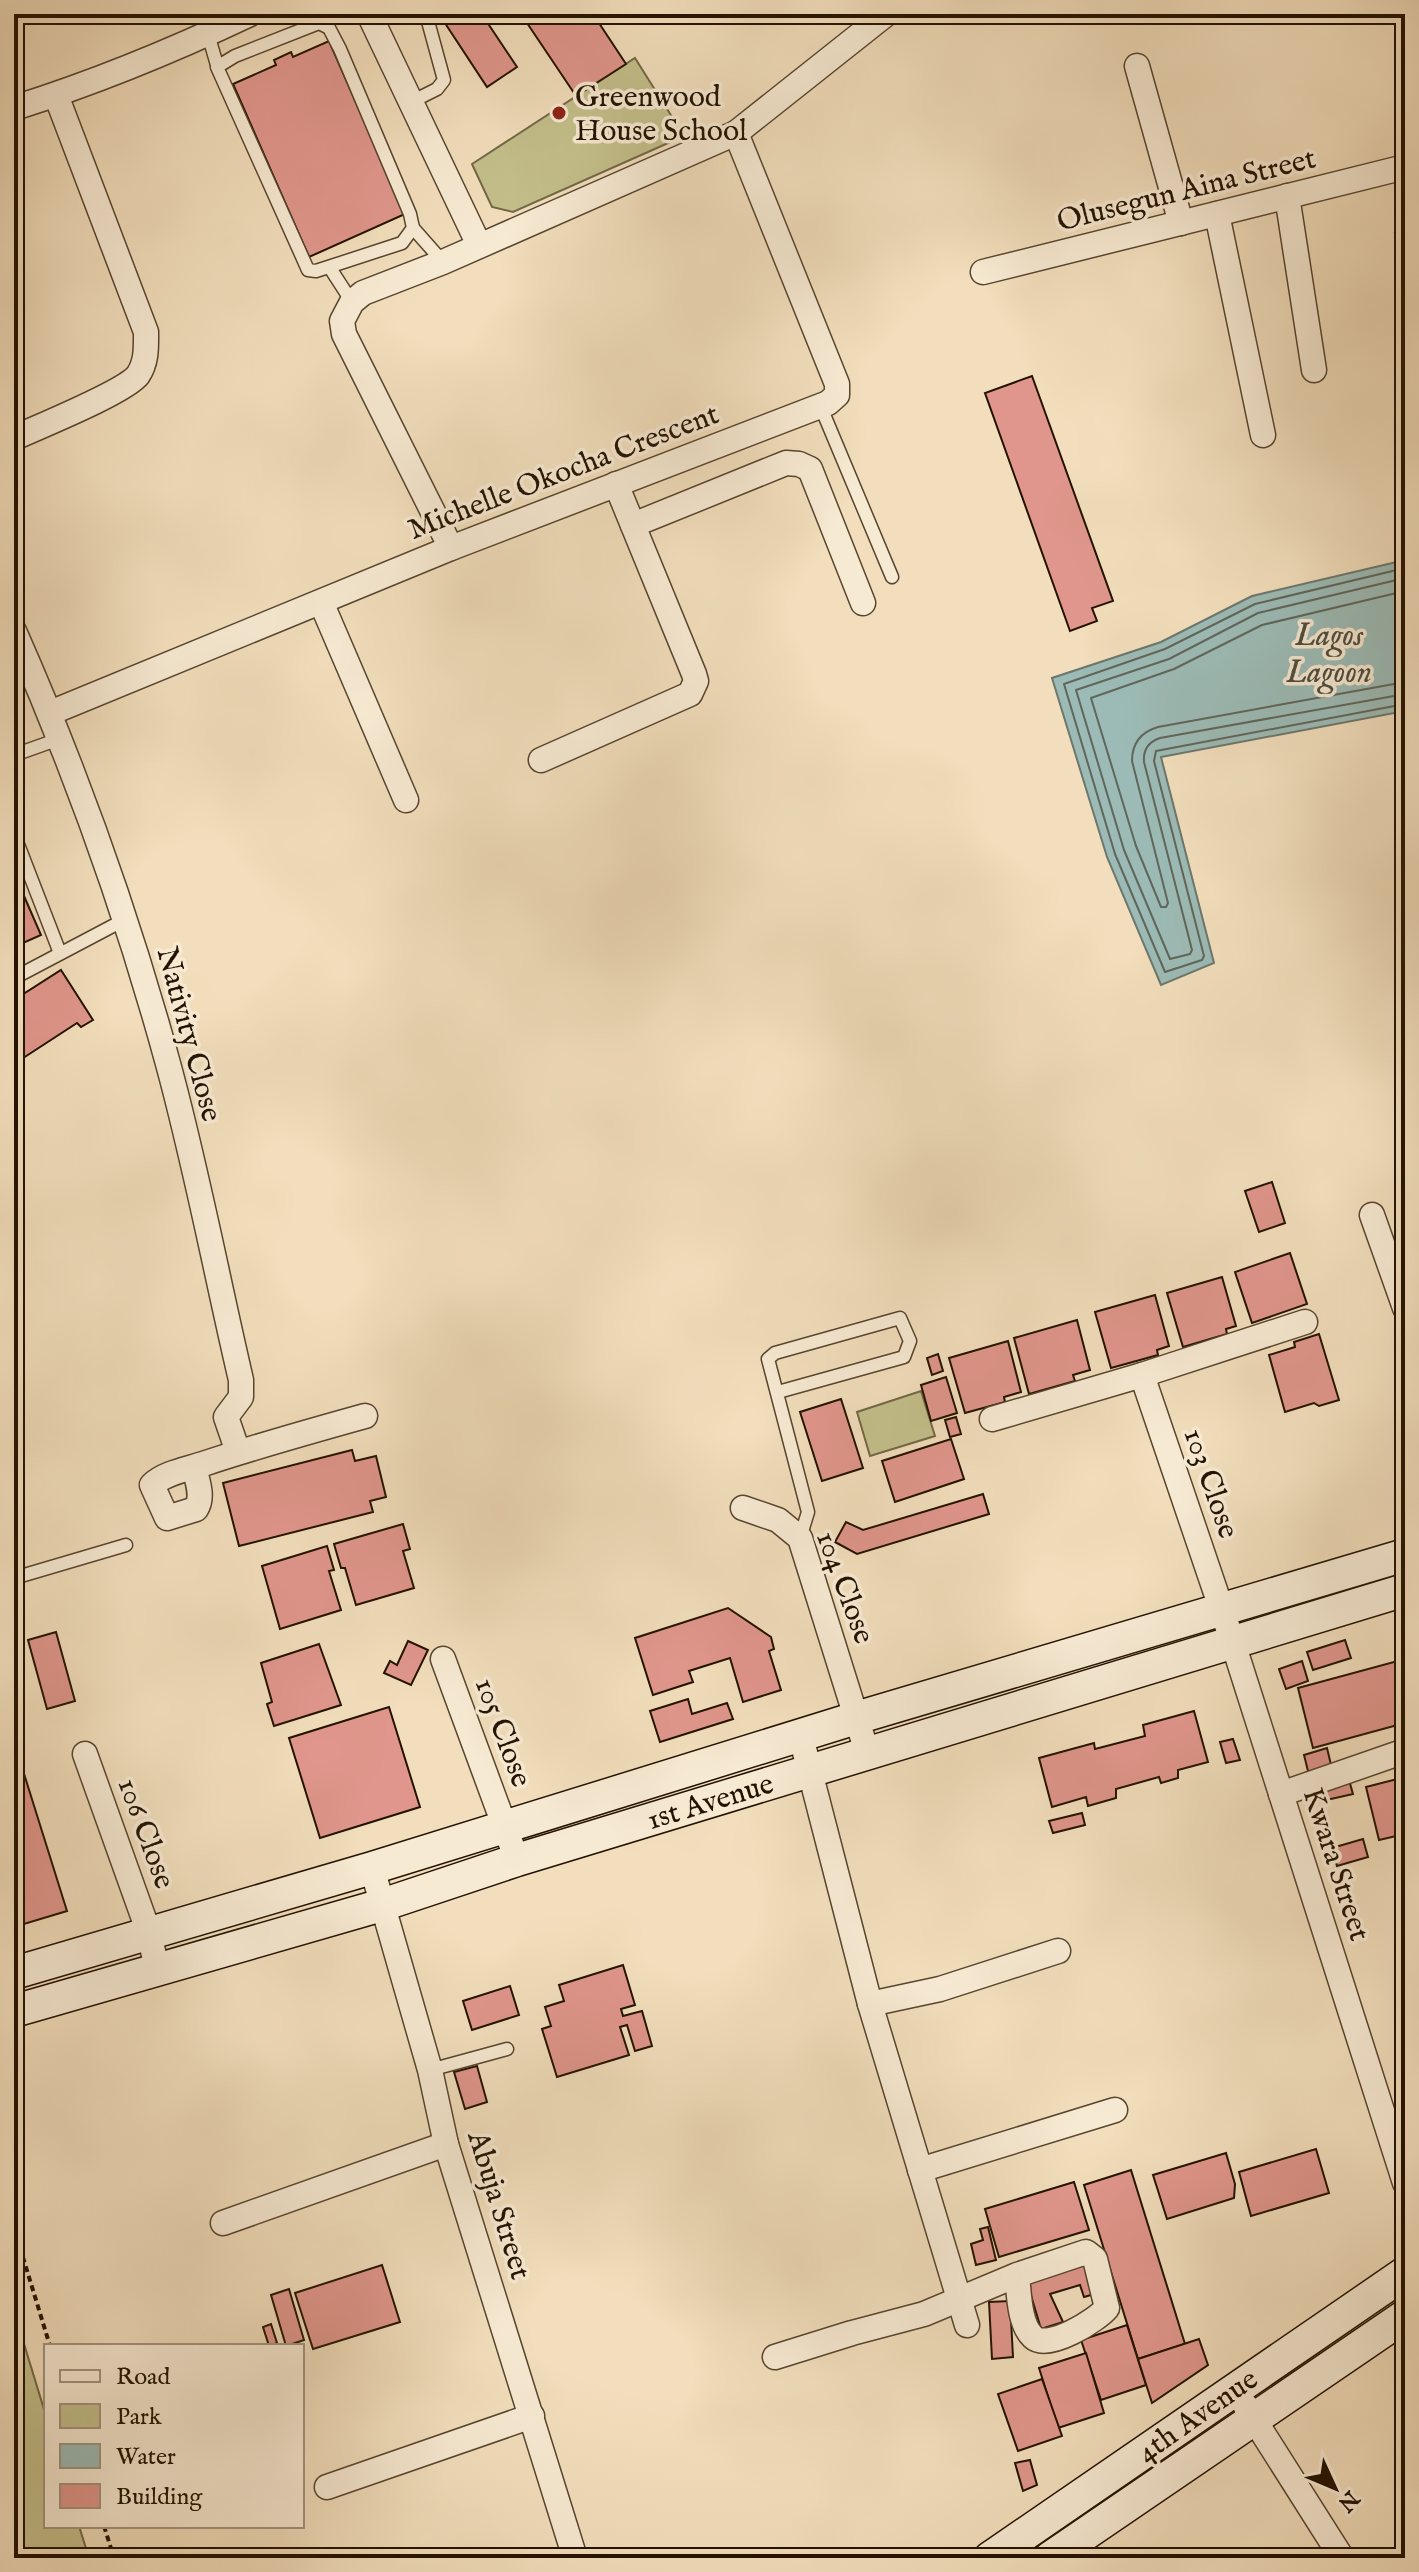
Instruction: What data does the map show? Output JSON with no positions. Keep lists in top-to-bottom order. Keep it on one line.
{"streets":{"street":["Olusegun Aina Street","Michelle Okocha Crescent","Nativity Close","103 Close","104 Close","105 Close","1st Avenue","106 Close","Kwara Street","Abuja Street","4th Avenue"]},"crossings":[["Michelle Okocha Crescent","Nativity Close"],["103 Close","1st Avenue"],["103 Close","Kwara Street"],["104 Close","1st Avenue"],["105 Close","1st Avenue"],["1st Avenue","106 Close"],["1st Avenue","Kwara Street"],["1st Avenue","Abuja Street"]],"water":["Lagos Lagoon"],"places":["Greenwood House School"],"legend":["Road","Park","Water","Building"],"north":"bottom right"}
